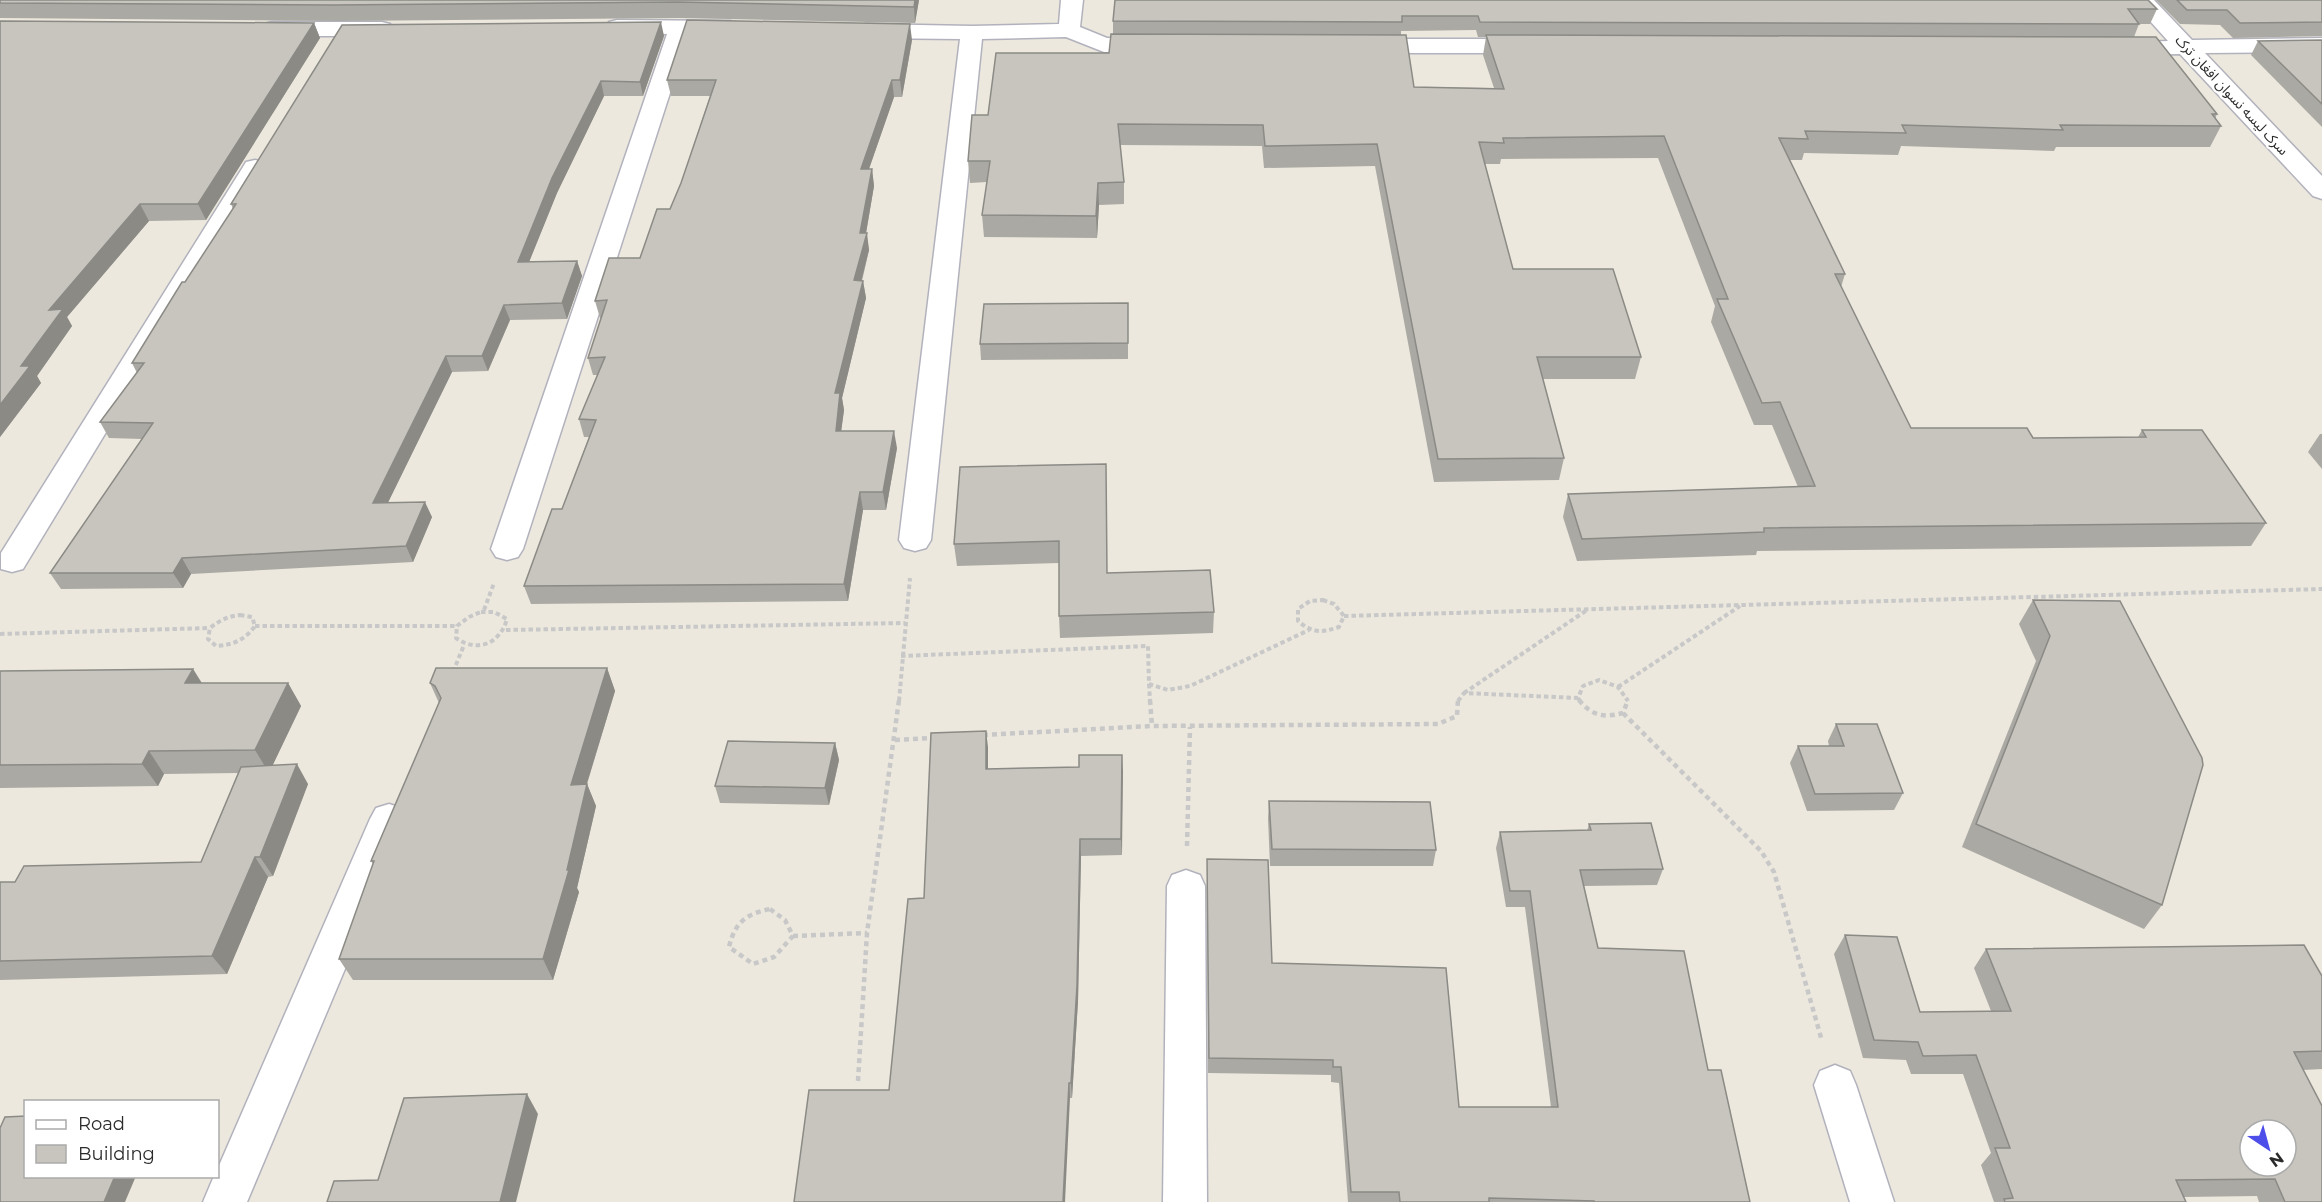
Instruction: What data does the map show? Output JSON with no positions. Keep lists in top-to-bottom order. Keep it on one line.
{"streets":{"street":["سرک لیسه نسوان افغان‌ ترک"]},"legend":["Road","Building"],"north":"bottom right"}
